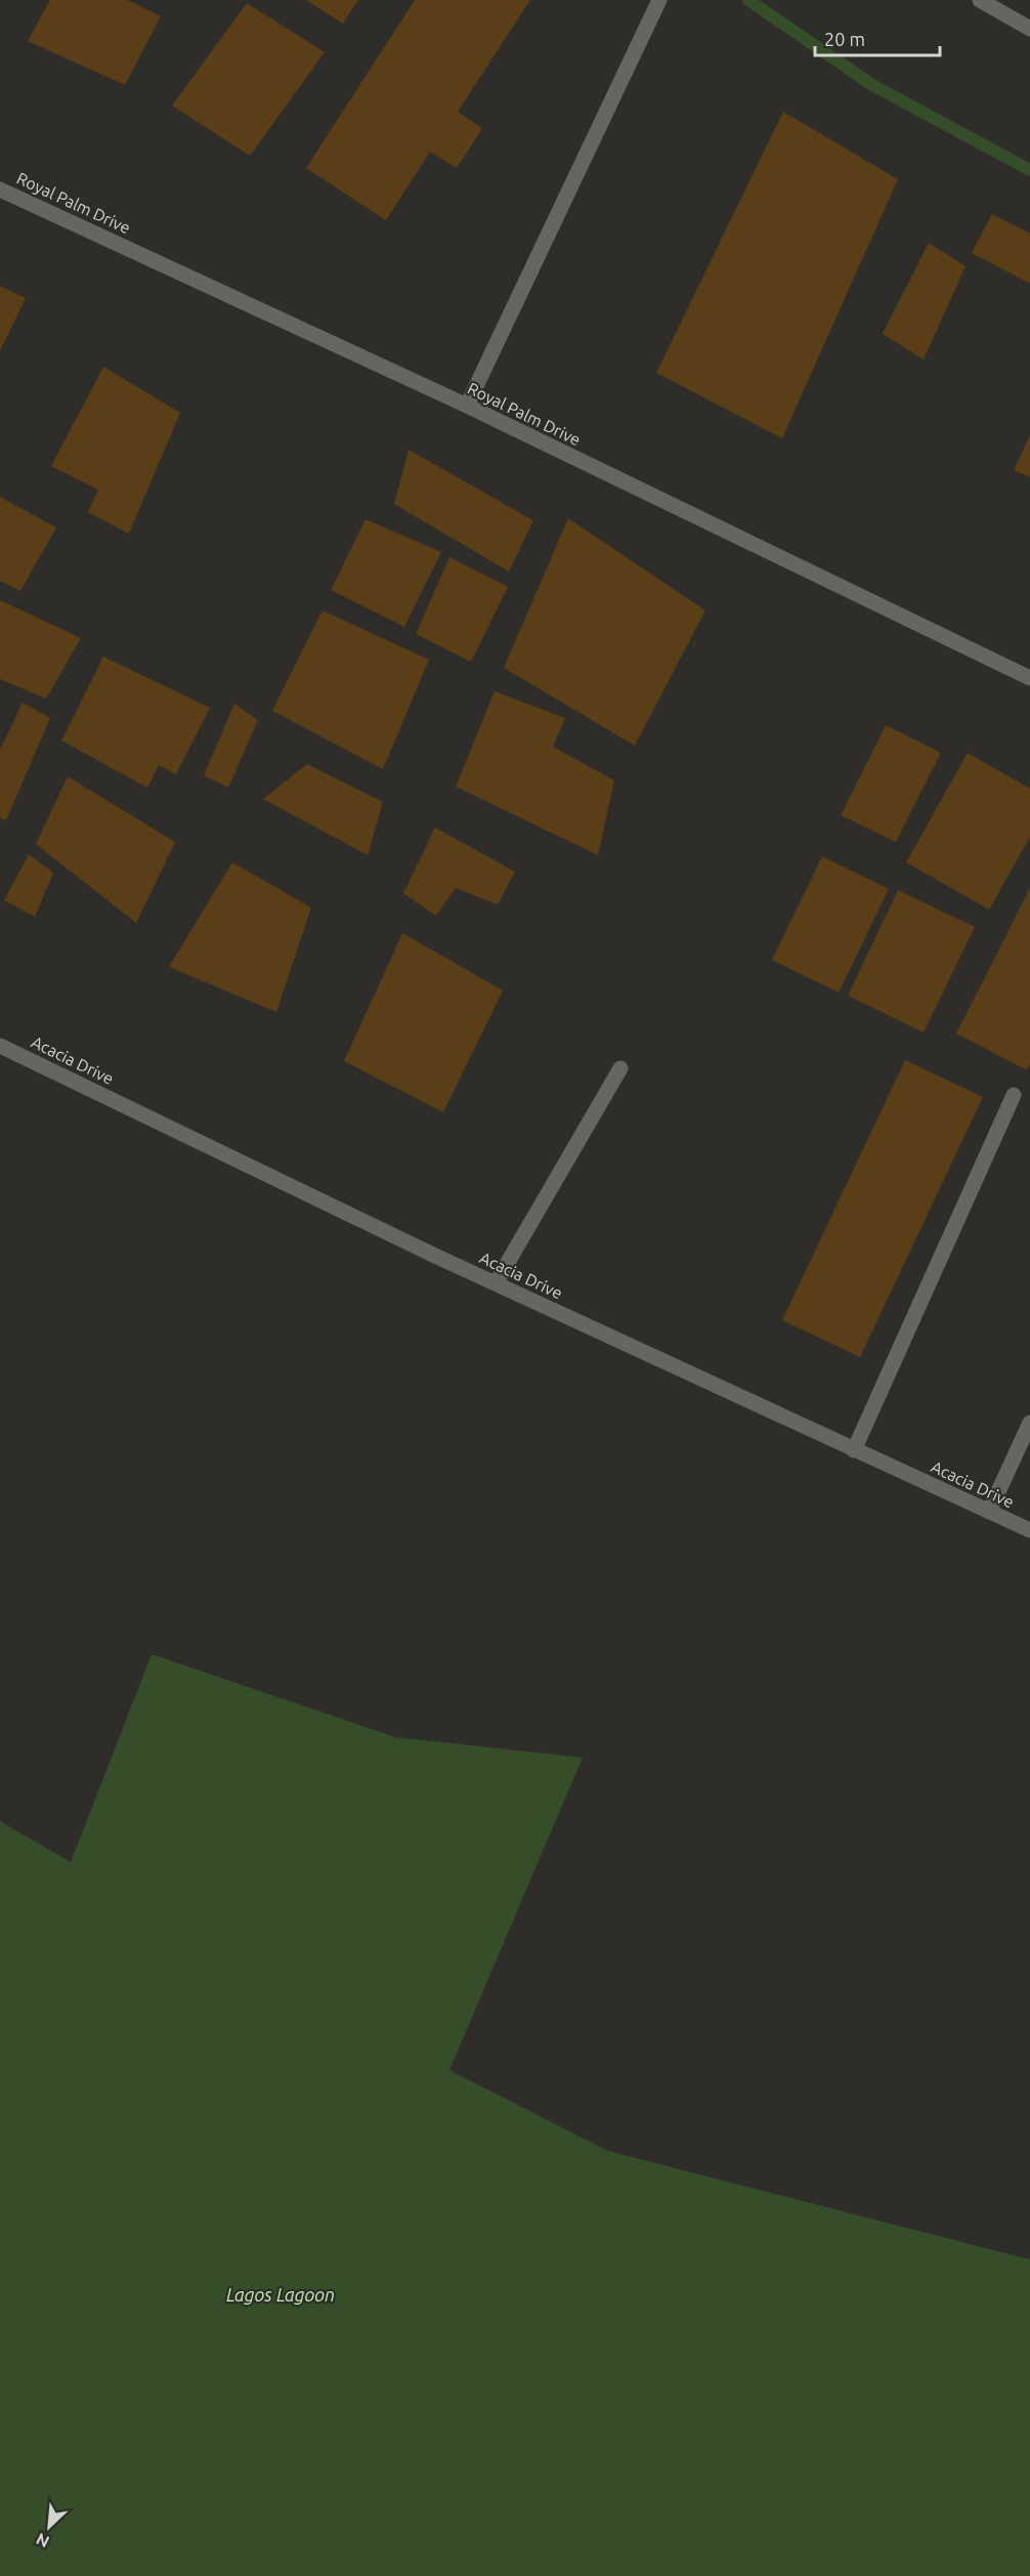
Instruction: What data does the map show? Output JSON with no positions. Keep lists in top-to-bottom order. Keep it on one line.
{"streets":{"street":["Royal Palm Drive","Acacia Drive"]},"water":["Lagos Lagoon"],"scale_bar":"20 m","north":"bottom left"}
